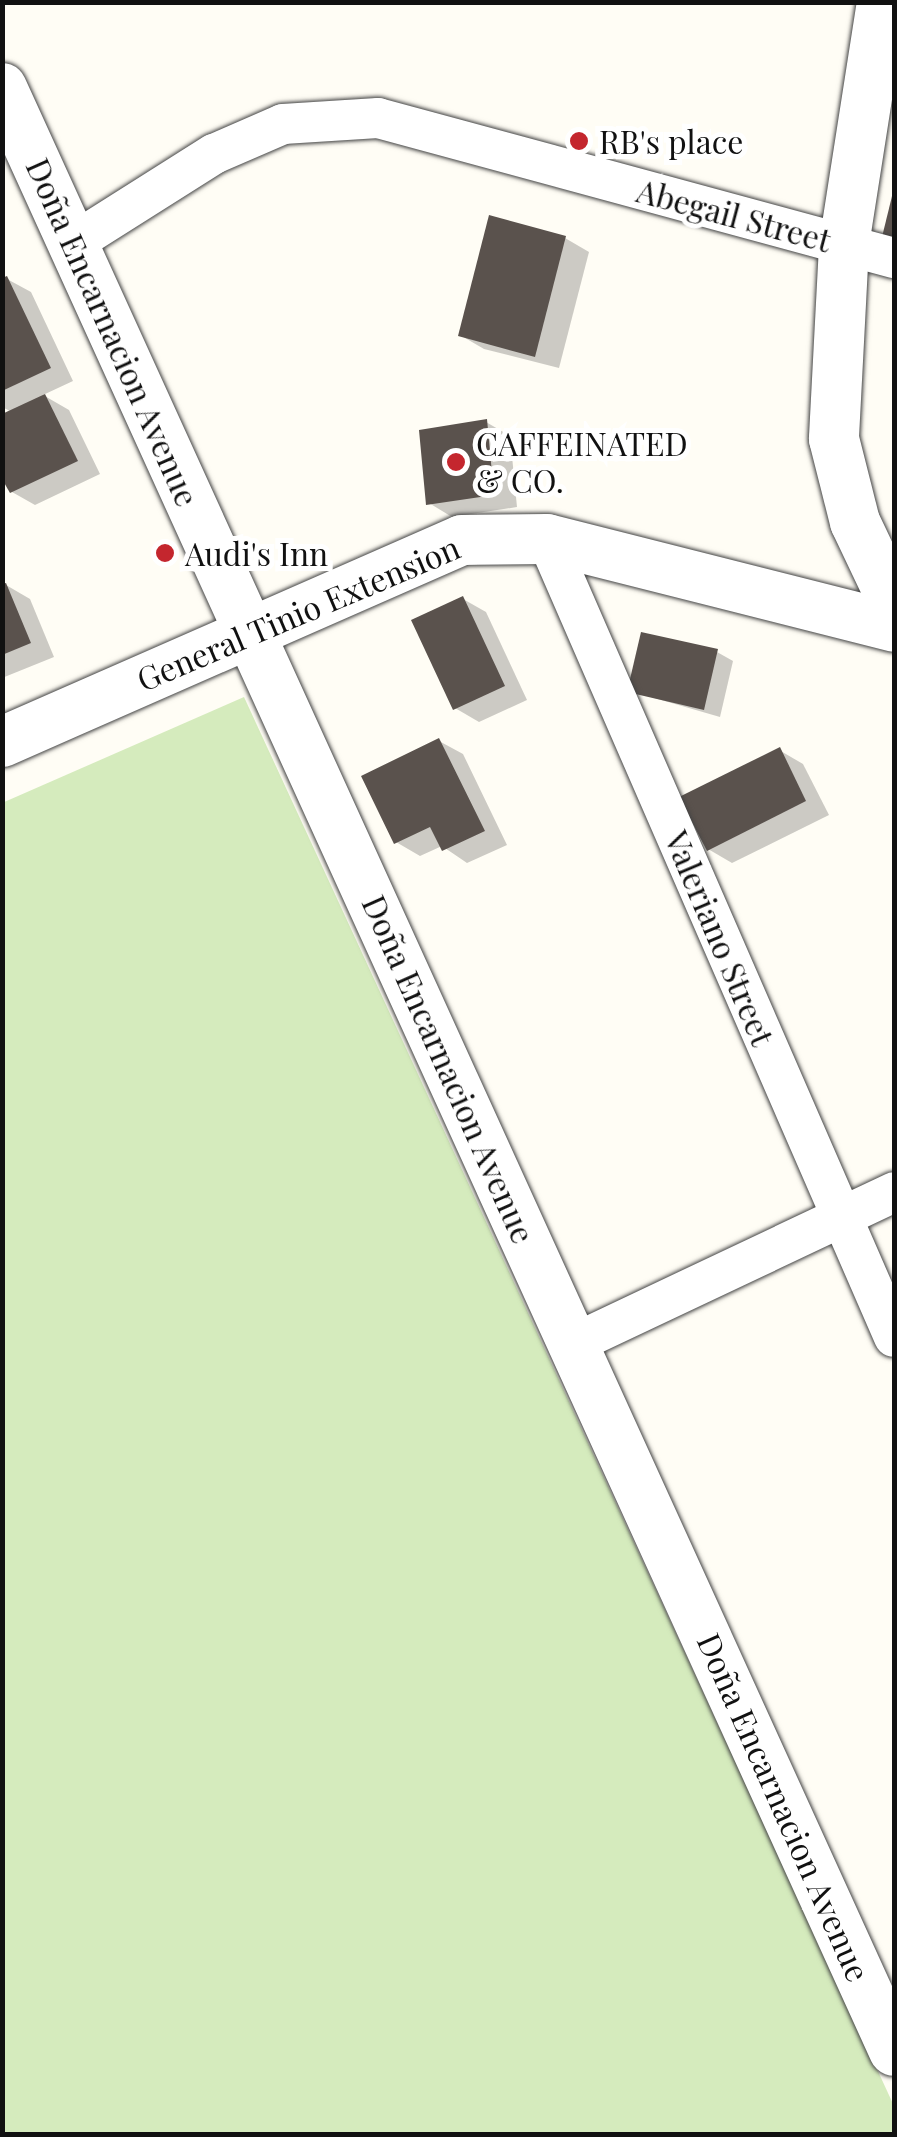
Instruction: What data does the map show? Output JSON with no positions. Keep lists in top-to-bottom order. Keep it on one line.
{"streets":{"street":["Abegail Street","Doña Encarnacion Avenue","General Tinio Extension","Valeriano Street"]},"crossings":[["Abegail Street","Doña Encarnacion Avenue"],["Doña Encarnacion Avenue","General Tinio Extension"],["General Tinio Extension","Valeriano Street"]],"places":["RB's place","CAFFEINATED & CO.","Audi's Inn"]}
